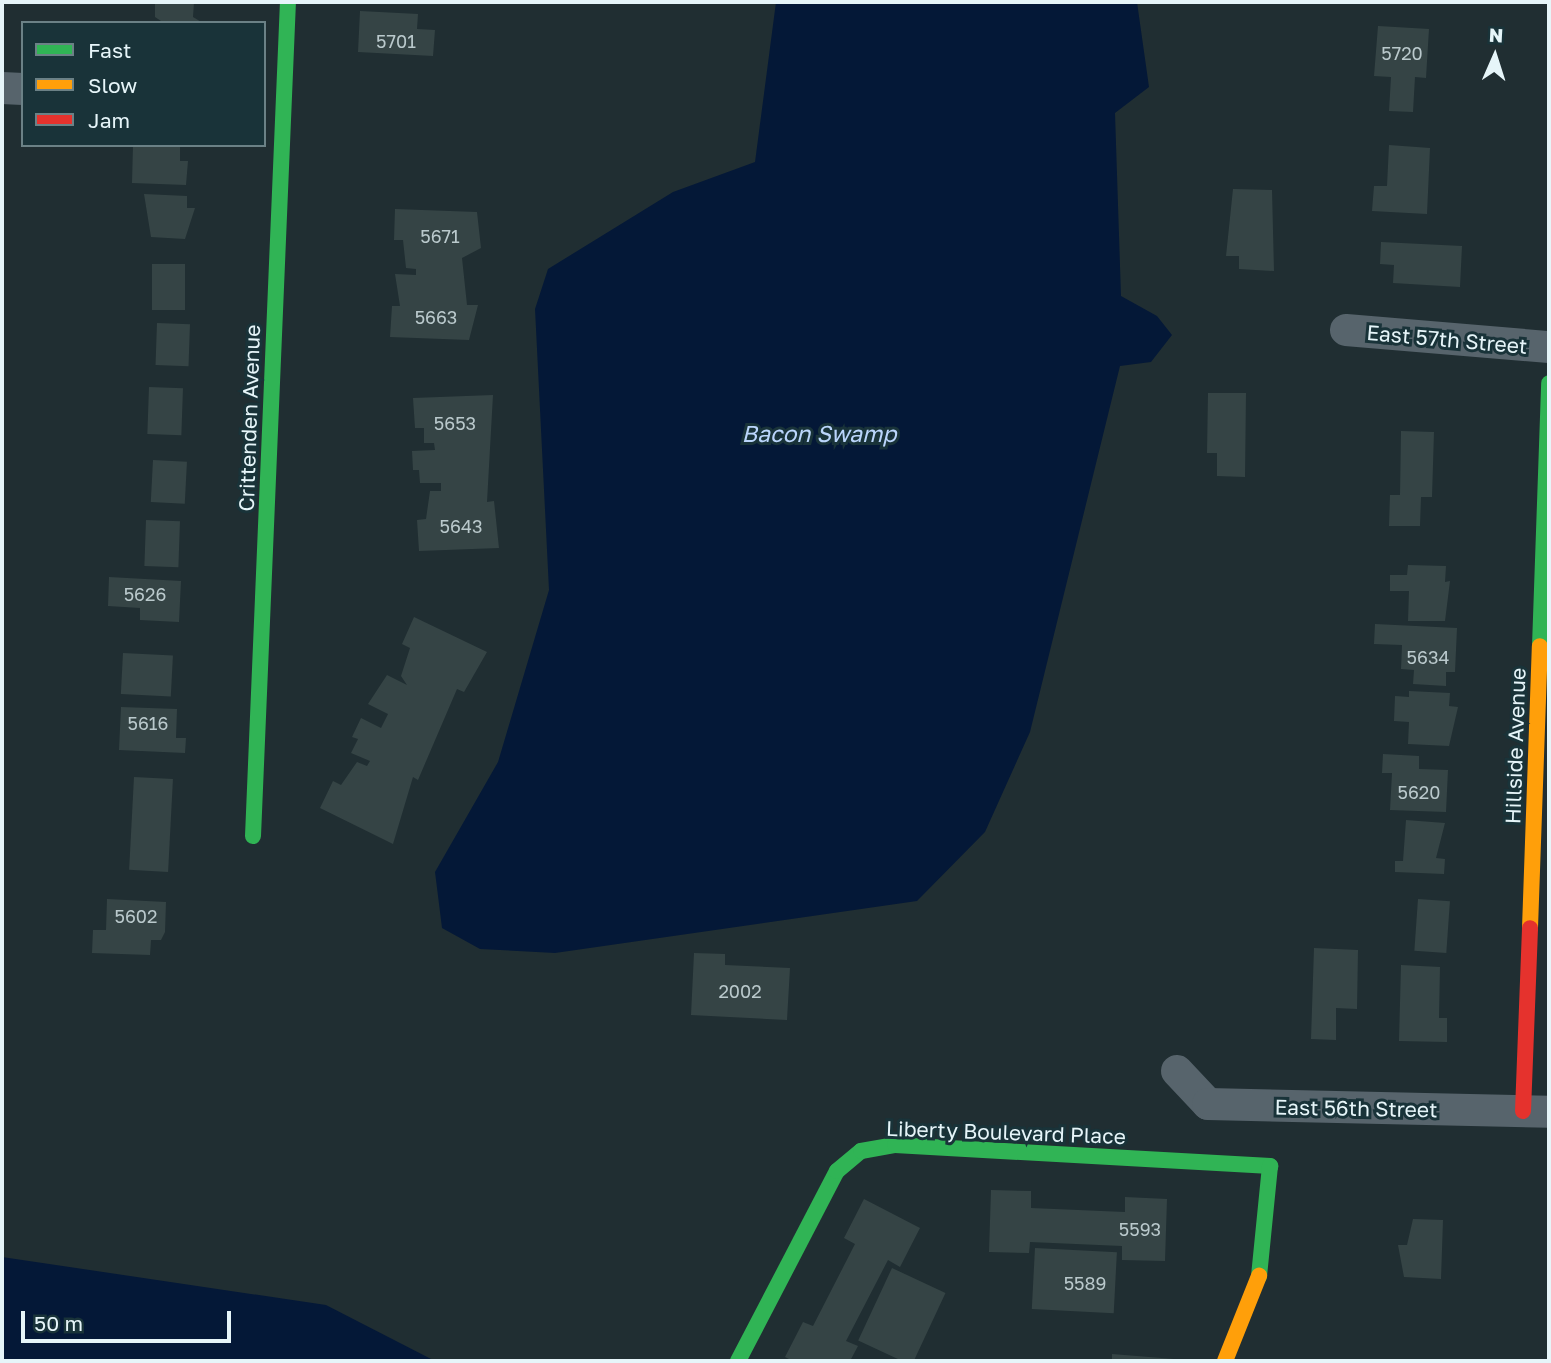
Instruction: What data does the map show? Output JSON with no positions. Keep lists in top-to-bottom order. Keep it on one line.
{"streets":{"street":["East 57th Street","Crittenden Avenue","Hillside Avenue","East 56th Street","Liberty Boulevard Place"]},"crossings":[["Hillside Avenue","East 56th Street"]],"water":["Bacon Swamp"],"house_numbers":["5701","5720","5671","5663","5653","5643","5626","5634","5616","5620","5602","2002","5593","5589"],"legend":["Fast","Slow","Jam"],"scale_bar":"50 m","north":"top"}
